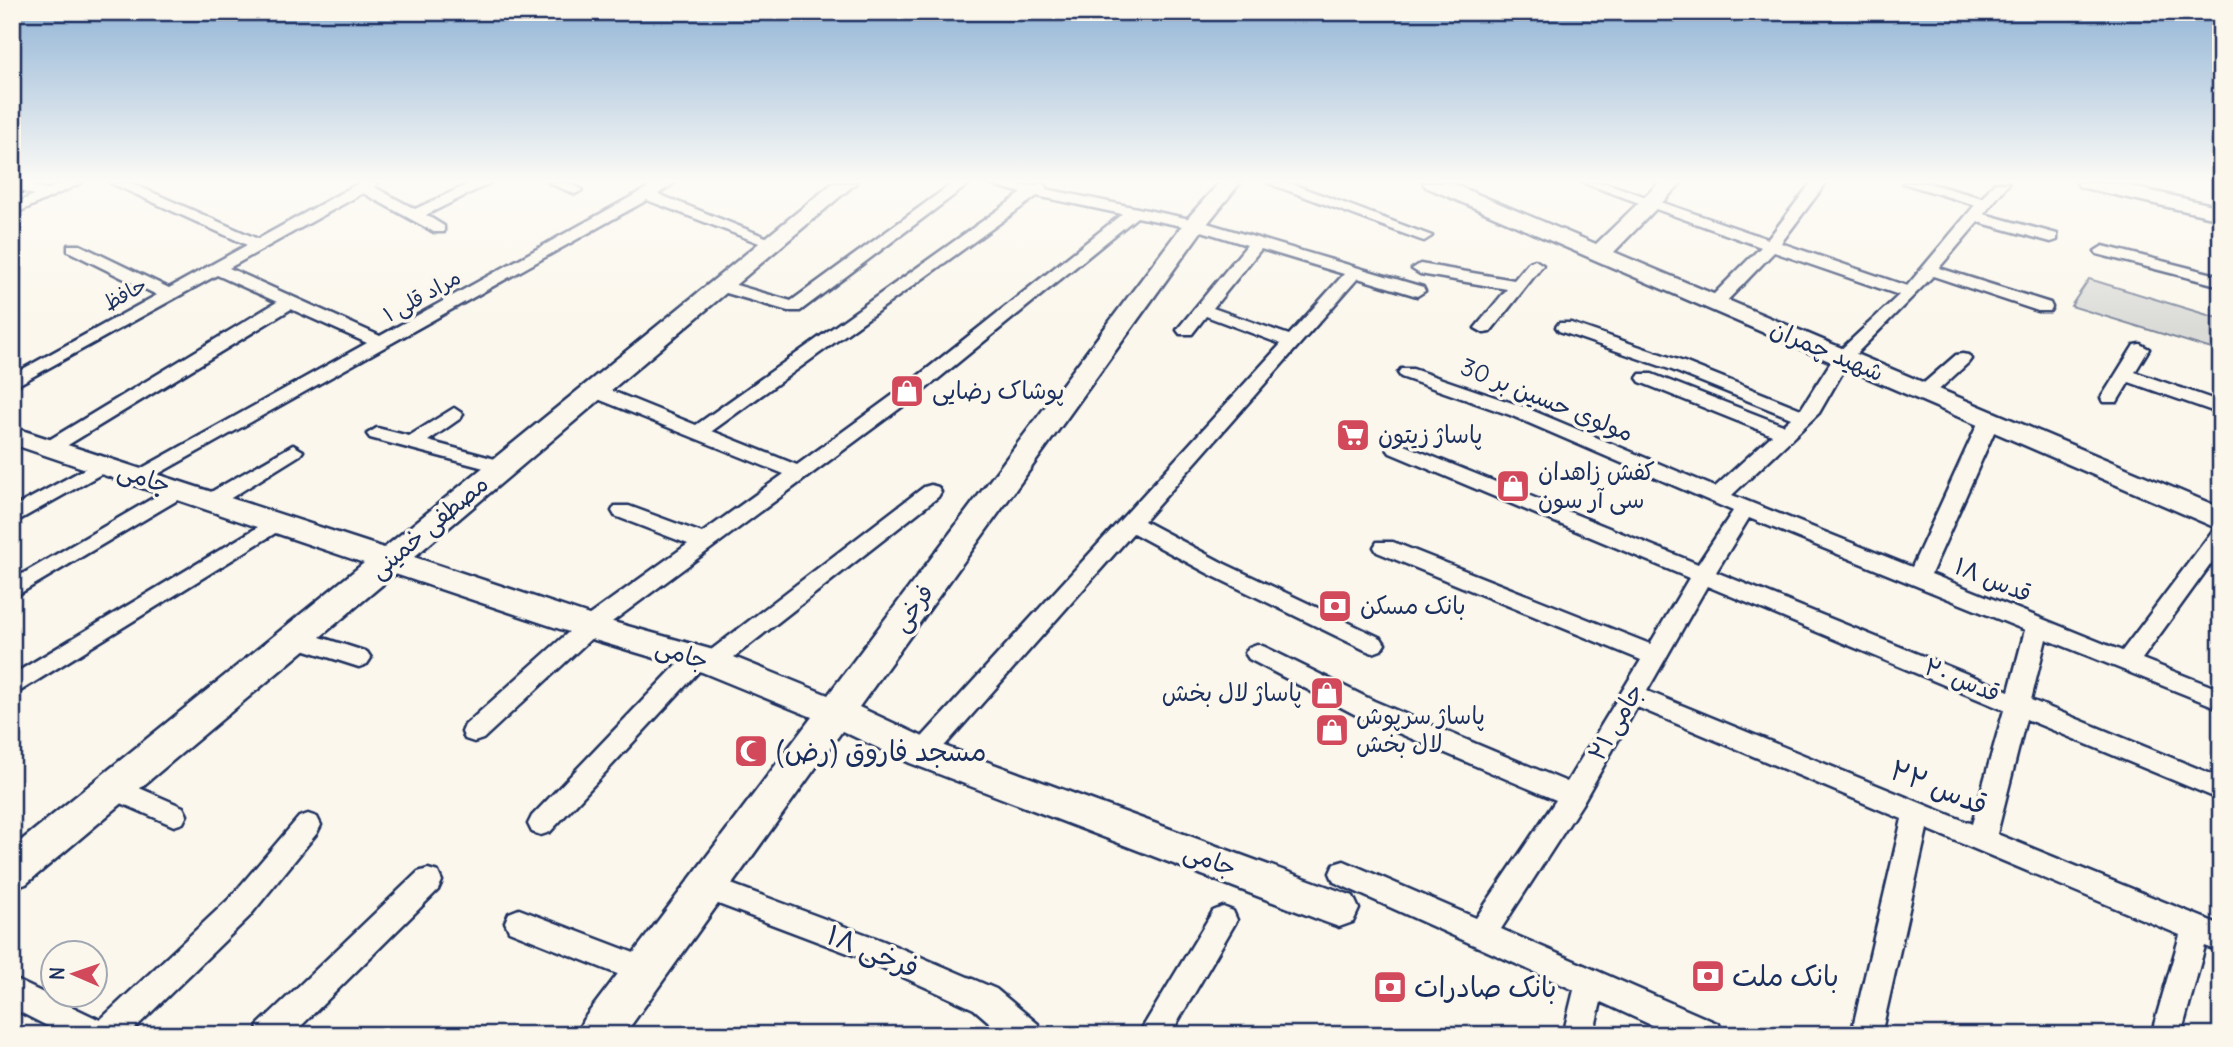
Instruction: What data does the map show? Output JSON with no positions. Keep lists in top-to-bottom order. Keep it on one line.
{"streets":{"street":["حافظ","مراد قلی ۱","شهید چمران","مولوی حسین بر 30","جامی","مصطفی خمینی","قدس ۱۸","فرخی","قدس ۲۰","جامی ۲۱","قدس ۲۲","فرخی ۱۸"]},"crossings":[["مراد قلی ۱","جامی"],["مولوی حسین بر 30","قدس ۱۸"],["مولوی حسین بر 30","جامی ۲۱"],["جامی","مصطفی خمینی"],["جامی","فرخی"],["قدس ۱۸","جامی ۲۱"],["فرخی","فرخی ۱۸"],["قدس ۲۰","جامی ۲۱"],["جامی ۲۱","قدس ۲۲"]],"places":{"shop":["پوشاک رضایی","کفش زاهدان سی آر سون","پاساژ لال بخش","پاساژ سرپوش لال بخش"],"supermarket":["پاساژ زیتون"],"bank":["بانک مسکن","بانک ملت","بانک صادرات"],"mosque":["مسجد فاروق (رض)"]},"north":"left"}
